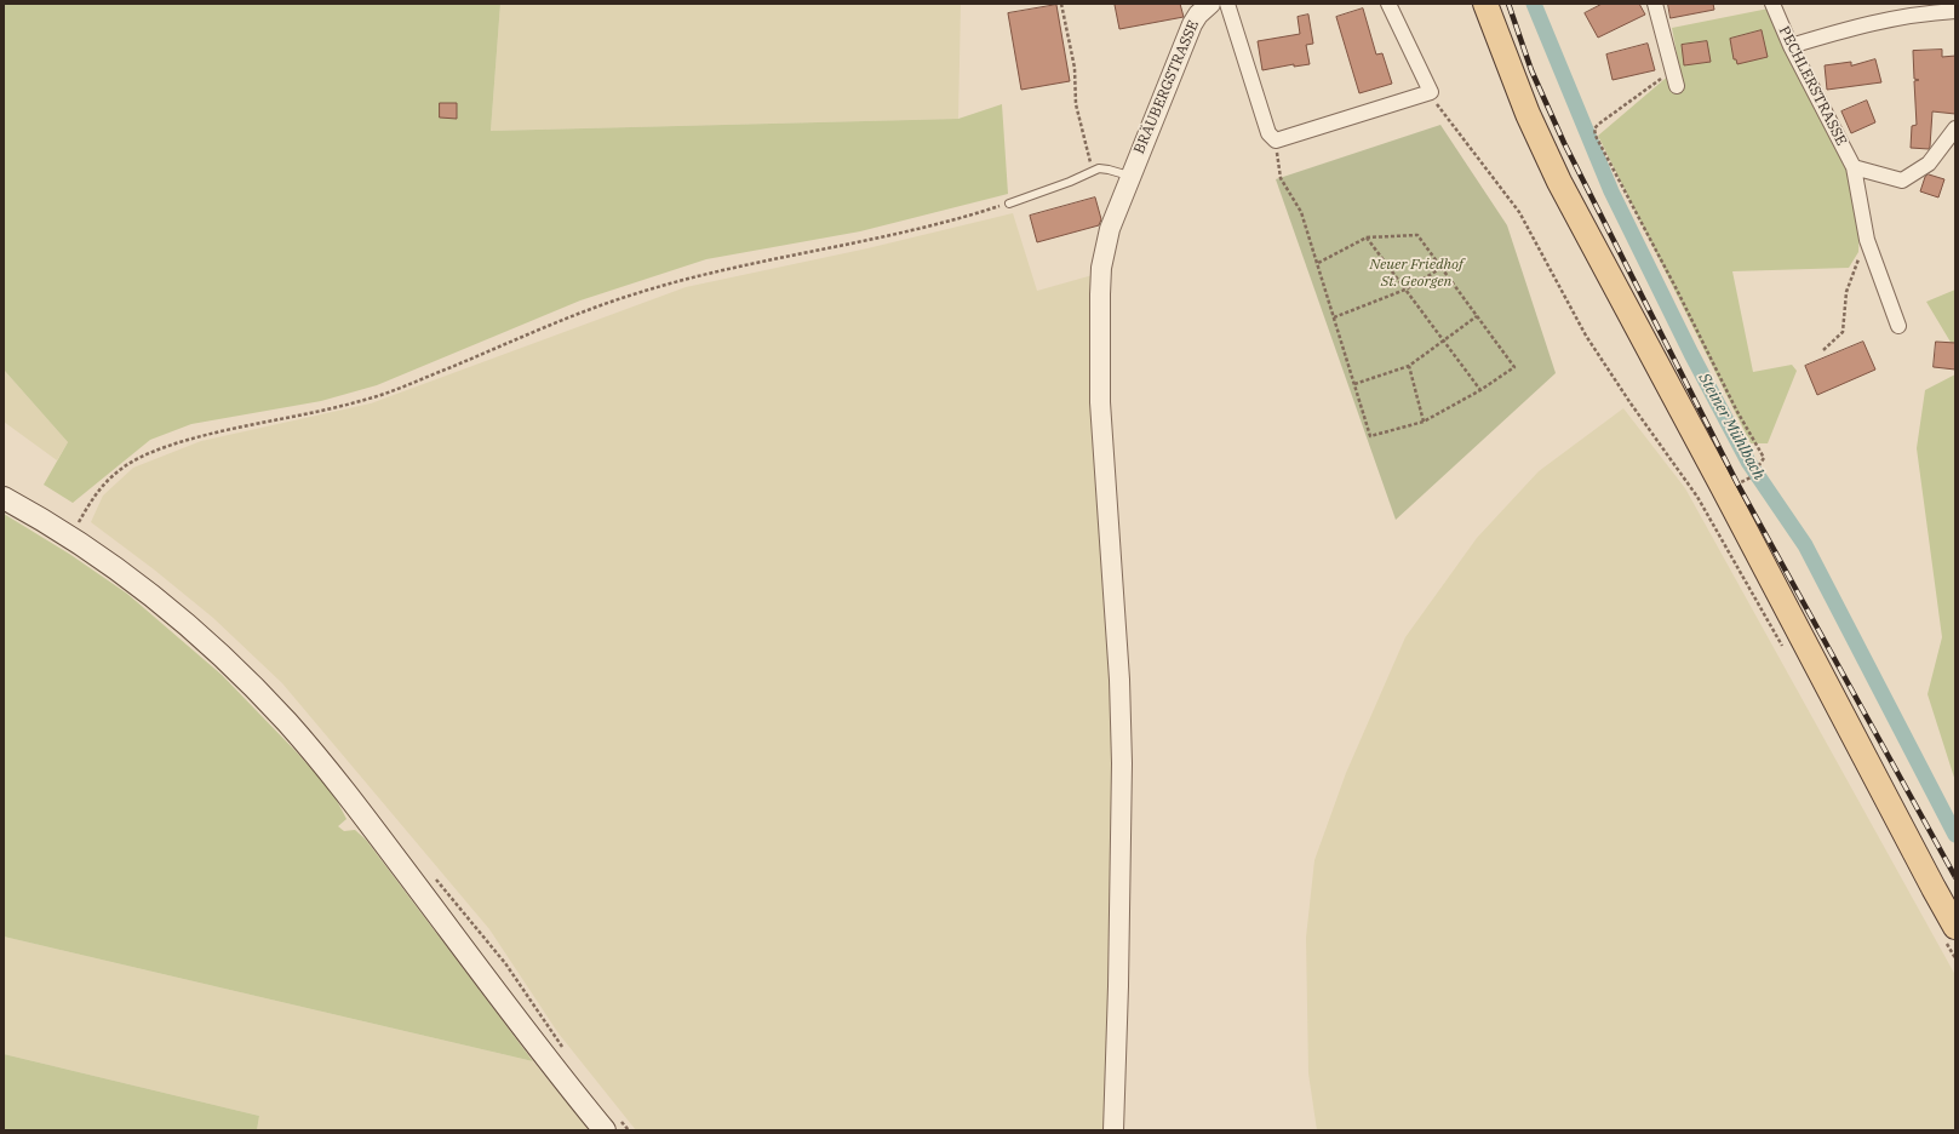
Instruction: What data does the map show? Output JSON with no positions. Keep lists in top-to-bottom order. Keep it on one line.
{"streets":{"street":["PECHLERSTRASSE","BRÄUBERGSTRASSE"]},"water":["Steiner Mühlbach"],"parks":["Neuer Friedhof St. Georgen"]}
